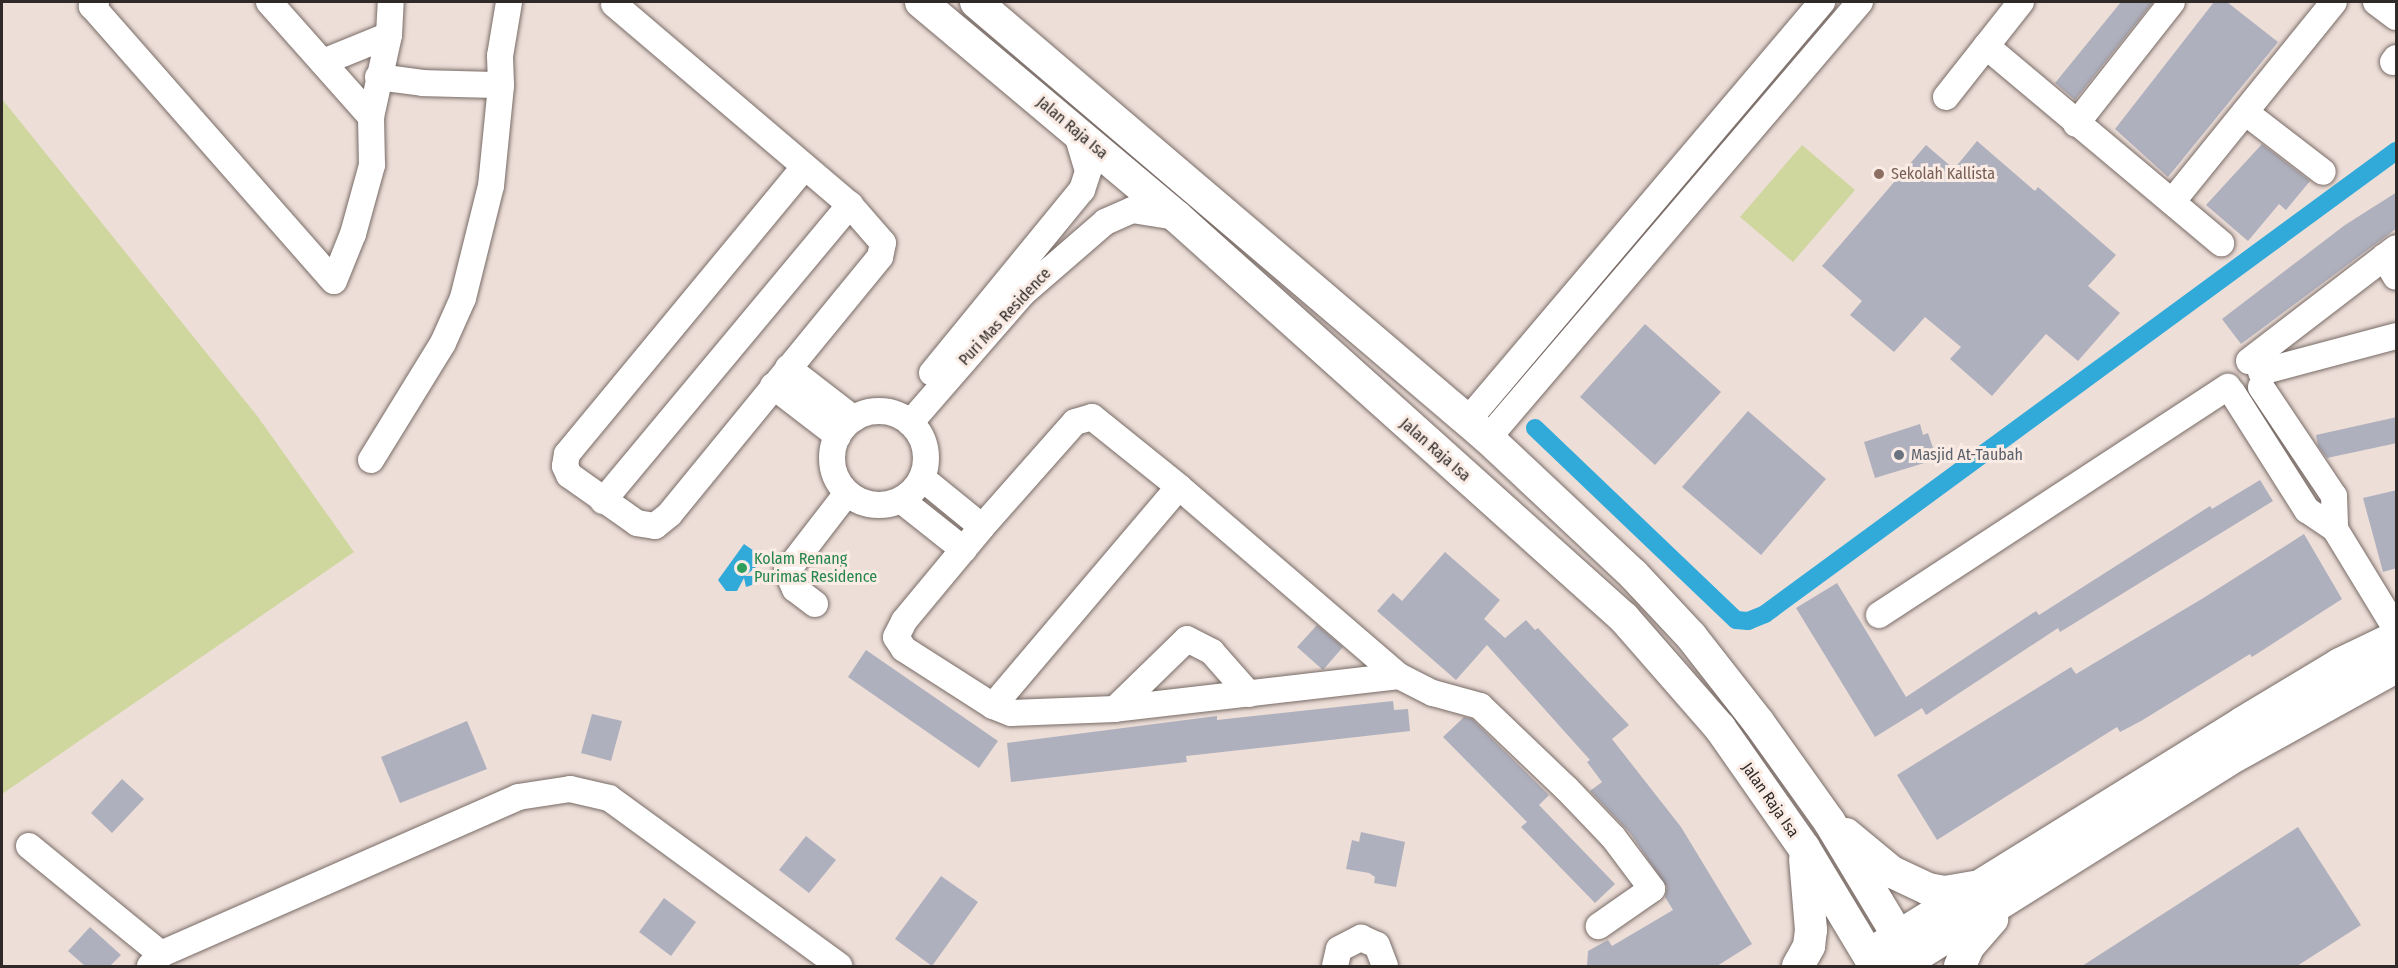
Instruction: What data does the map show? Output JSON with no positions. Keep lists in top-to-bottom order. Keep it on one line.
{"streets":{"main road":["Jalan Raja Isa"],"street":["Puri Mas Residence"]},"crossings":[["Jalan Raja Isa","Puri Mas Residence"]],"places":["Sekolah Kallista","Masjid At-Taubah","Kolam Renang Purimas Residence"]}
